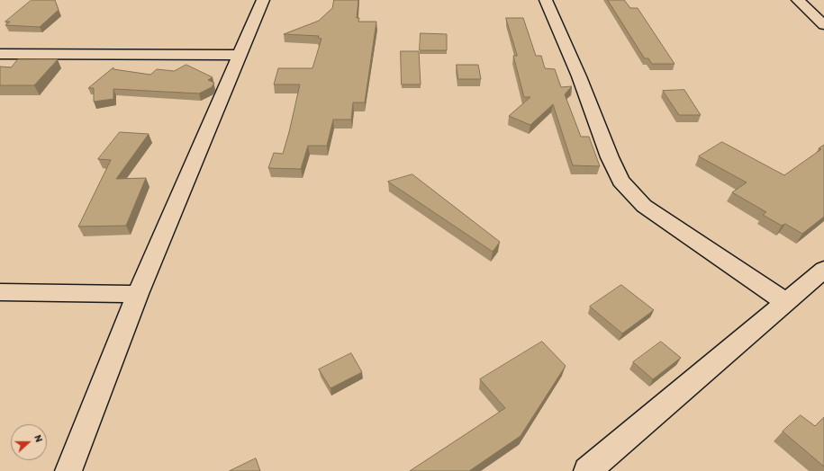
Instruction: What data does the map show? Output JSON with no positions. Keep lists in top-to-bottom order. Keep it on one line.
{"north":"right"}
